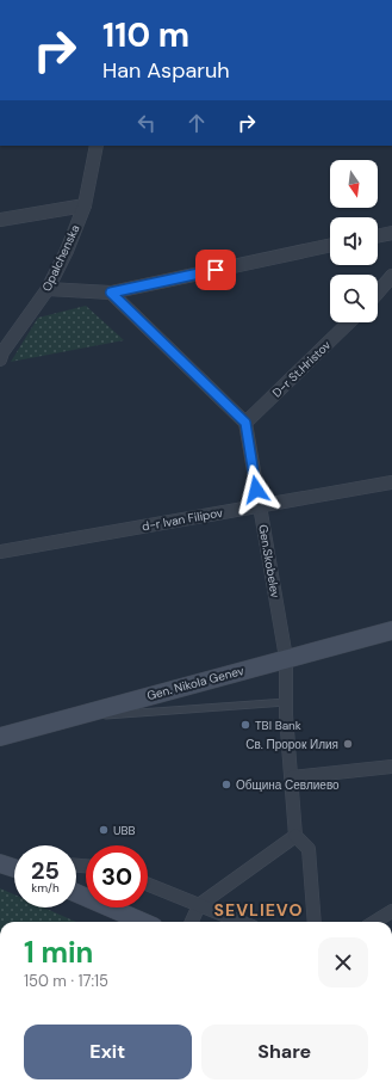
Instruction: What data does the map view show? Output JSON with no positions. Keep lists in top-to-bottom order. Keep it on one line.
{"streets":{"street":["Opalchenska","D-r St.Hristov","d-r Ivan Filipov","Gen.Skobelev","Gen. Nikola Genev"]},"crossings":[["D-r St.Hristov","Gen.Skobelev"],["d-r Ivan Filipov","Gen.Skobelev"],["Gen.Skobelev","Gen. Nikola Genev"]],"districts":["SEVLIEVO"],"places":["TBI Bank","Св. Пророк Илия","Община Севлиево","UBB"],"north":"bottom","page":{"turn":["110 m","Han Asparuh"],"speed":"25 km/h","limit":"30","heading":["1 min","150 m · 17:15"],"buttons":["Exit","Share"]}}
